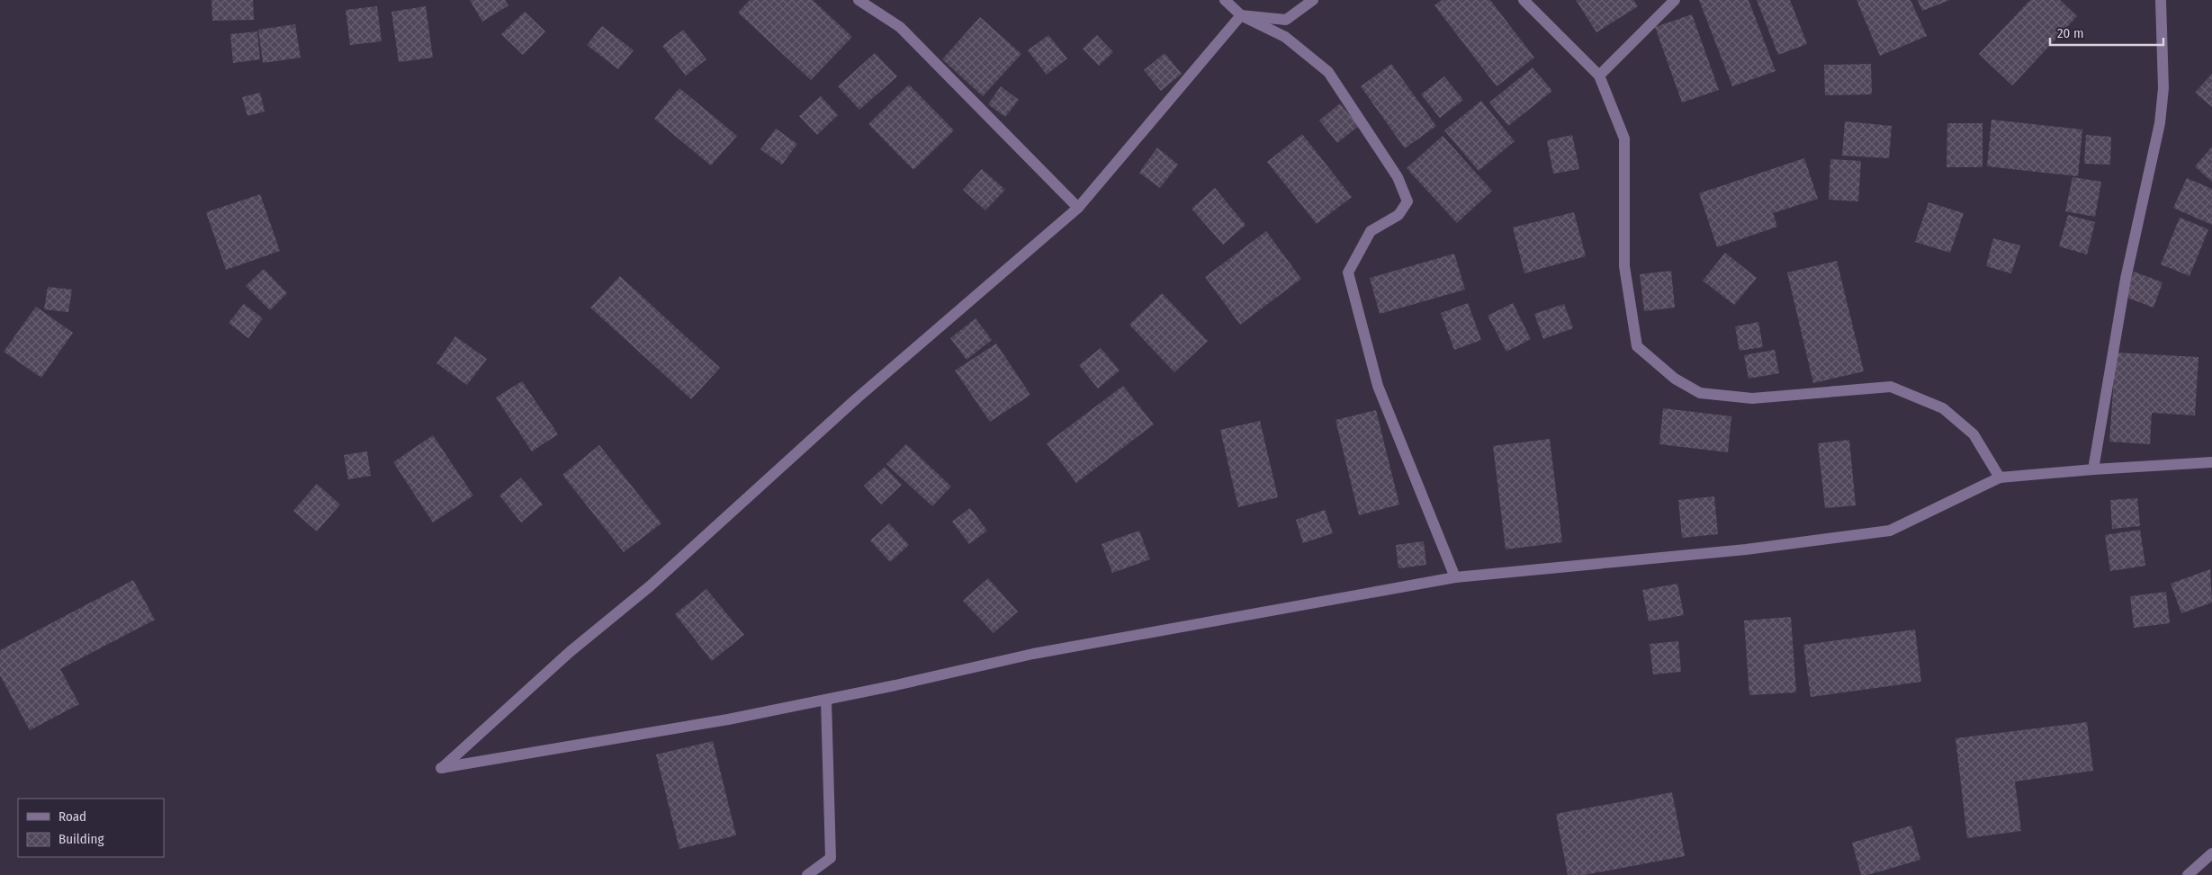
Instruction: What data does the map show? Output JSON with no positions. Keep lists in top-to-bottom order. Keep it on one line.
{"legend":["Road","Building"],"scale_bar":"20 m"}
